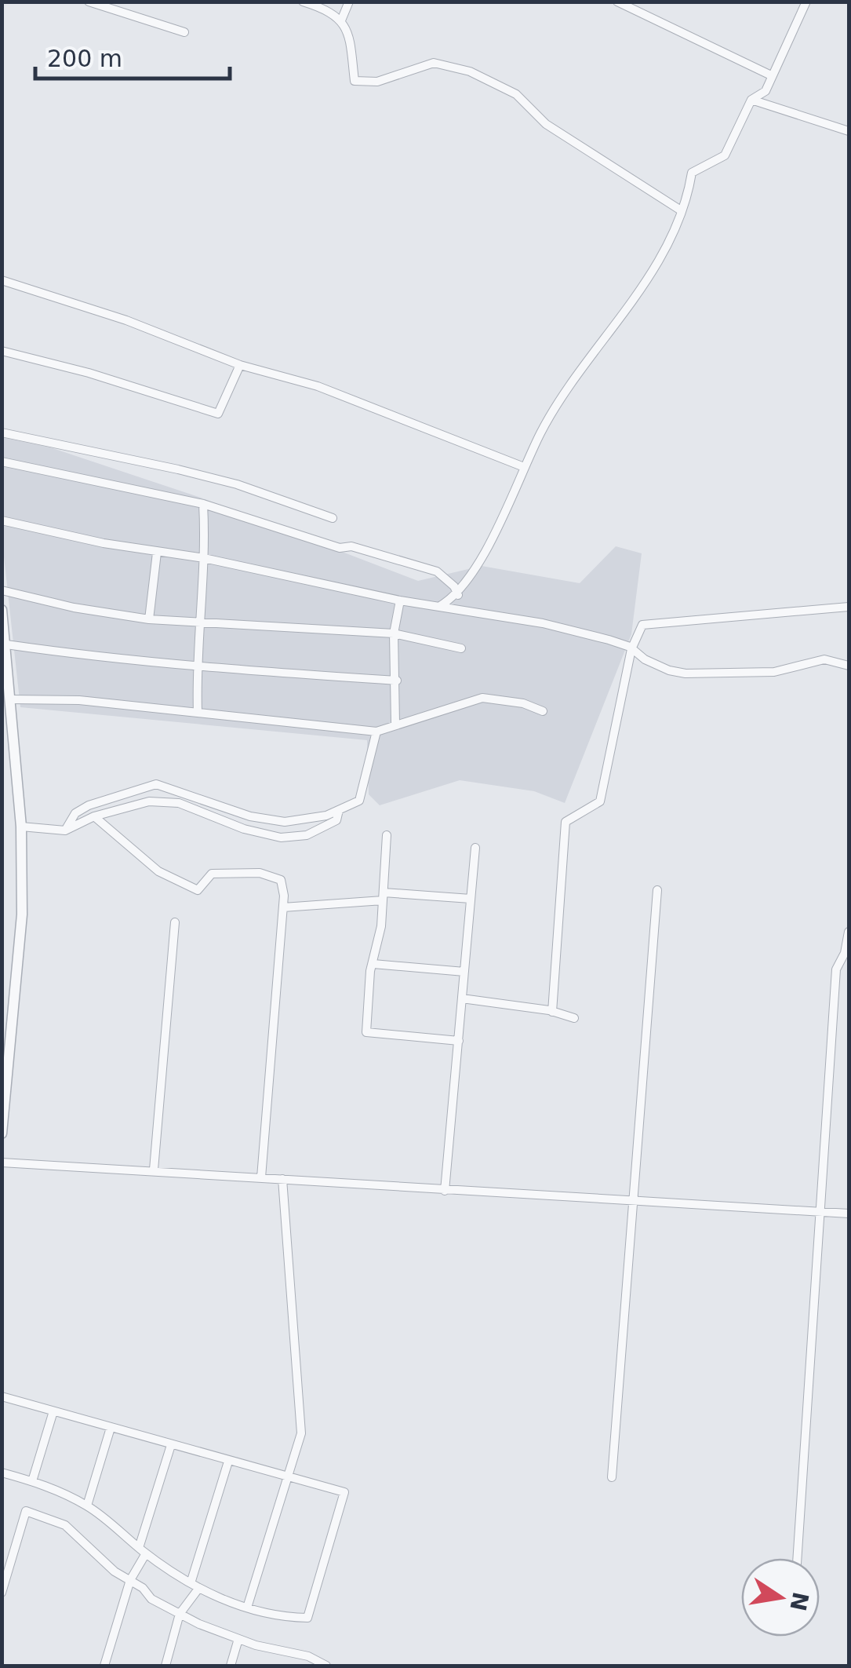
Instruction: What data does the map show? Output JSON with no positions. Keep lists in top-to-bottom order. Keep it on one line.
{"scale_bar":"200 m","north":"right"}
